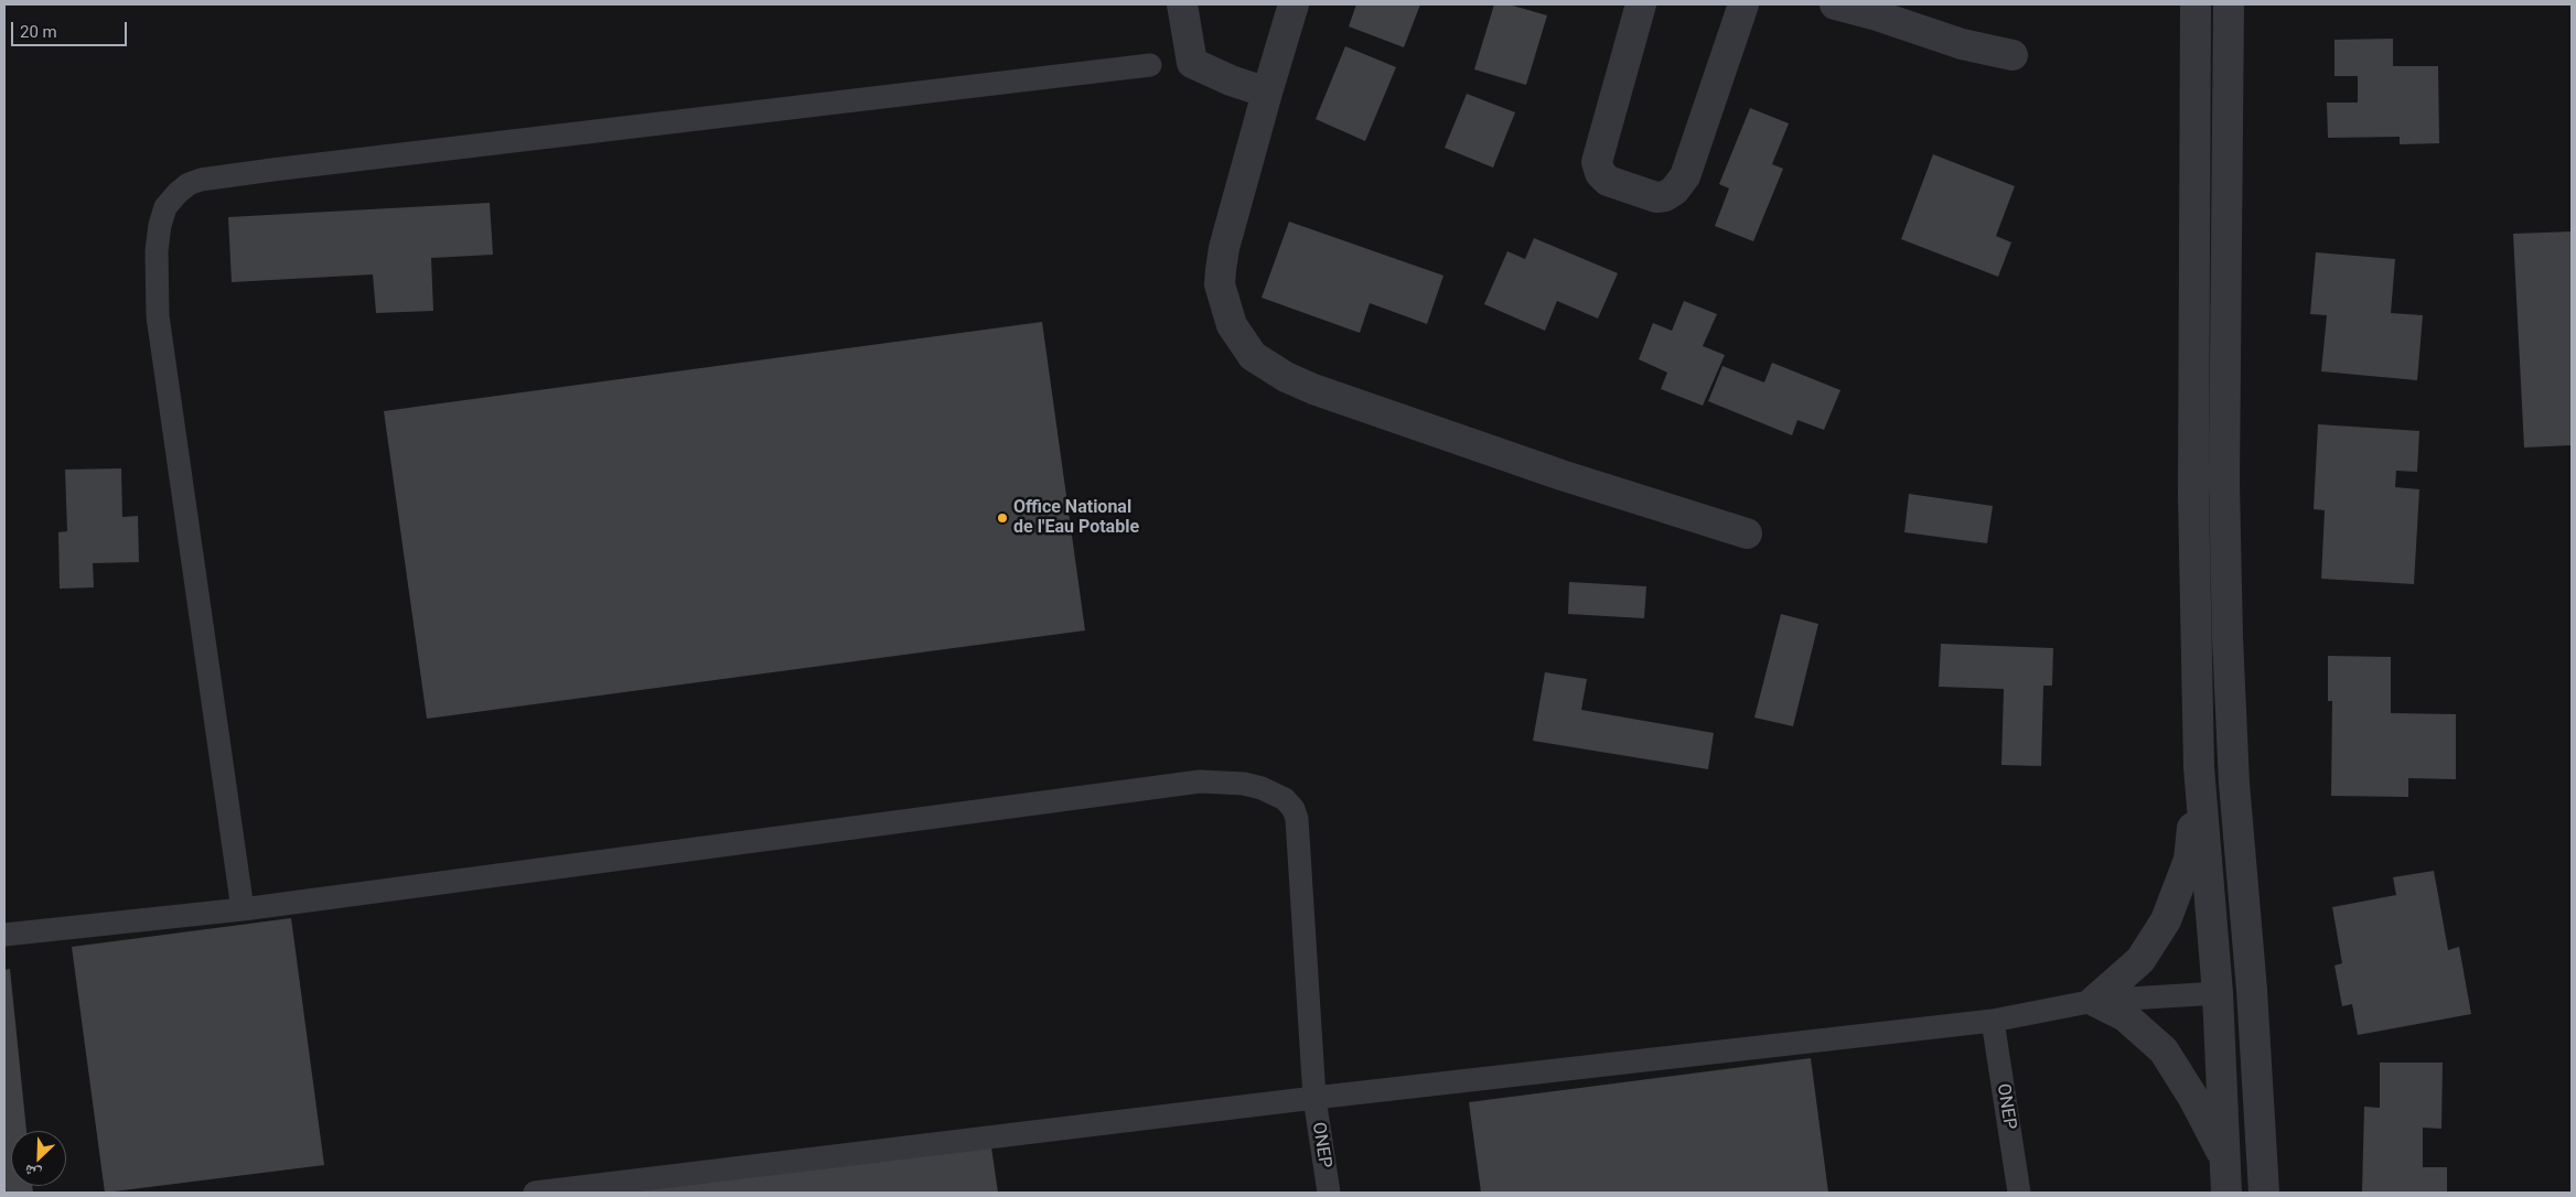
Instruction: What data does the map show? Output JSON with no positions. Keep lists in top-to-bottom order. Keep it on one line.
{"streets":{"lane":["ONEP"]},"places":["Office National de l'Eau Potable"],"scale_bar":"20 m","north":"bottom left"}
